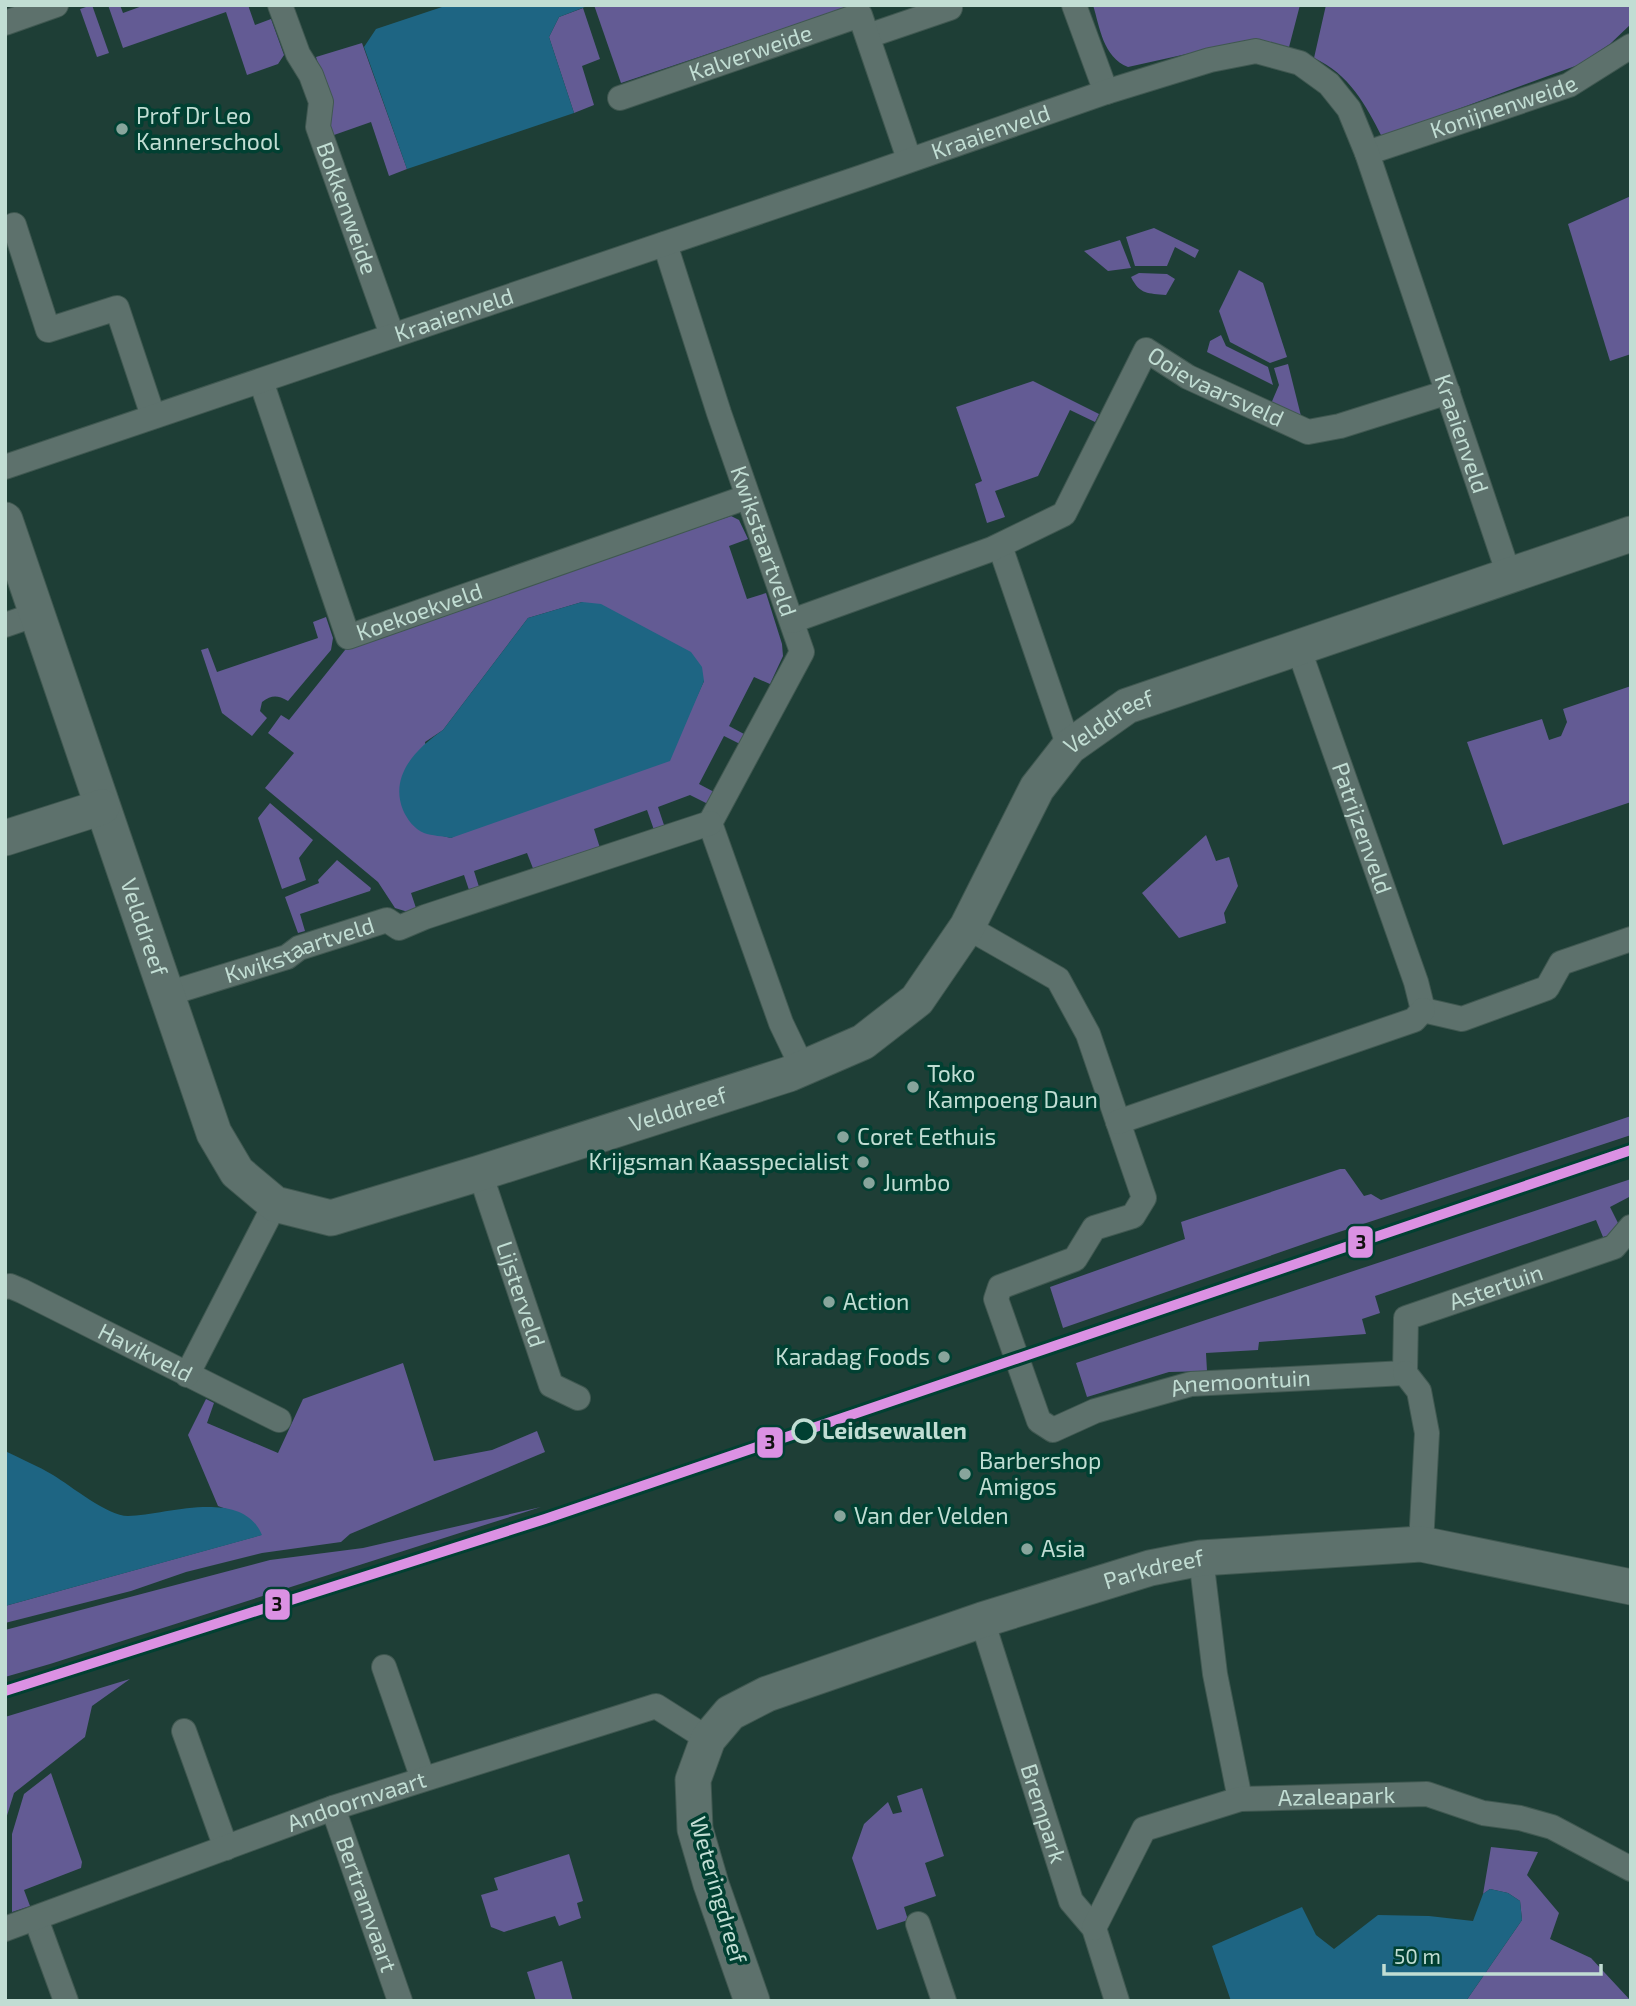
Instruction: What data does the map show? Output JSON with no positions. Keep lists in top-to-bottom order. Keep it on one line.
{"streets":{"street":["Kalverweide","Konijnenweide","Kraaienveld","Bokkenweide","Ooievaarsveld","Kwikstaartveld","Koekoekveld","Velddreef","Patrijzenveld","Astertuin","Lijsterveld","Havikveld","Anemoontuin","Parkdreef","Azaleapark","Andoornvaart","Brempark","Weteringdreef","Bertramvaart"]},"crossings":[["Konijnenweide","Kraaienveld"],["Kraaienveld","Bokkenweide"],["Kraaienveld","Ooievaarsveld"],["Kraaienveld","Kwikstaartveld"],["Kraaienveld","Koekoekveld"],["Kraaienveld","Velddreef"],["Ooievaarsveld","Kwikstaartveld"],["Kwikstaartveld","Koekoekveld"],["Kwikstaartveld","Velddreef"],["Velddreef","Patrijzenveld"],["Velddreef","Lijsterveld"],["Velddreef","Havikveld"],["Astertuin","Anemoontuin"],["Parkdreef","Andoornvaart"],["Parkdreef","Brempark"],["Parkdreef","Weteringdreef"],["Azaleapark","Brempark"],["Andoornvaart","Weteringdreef"],["Andoornvaart","Bertramvaart"]],"places":["Prof Dr Leo Kannerschool","Toko Kampoeng Daun","Coret Eethuis","Krijgsman Kaasspecialist","Jumbo","Action","Karadag Foods","Leidsewallen","Barbershop Amigos","Van der Velden","Asia"],"lines":["transit line 3"],"scale_bar":"50 m"}
